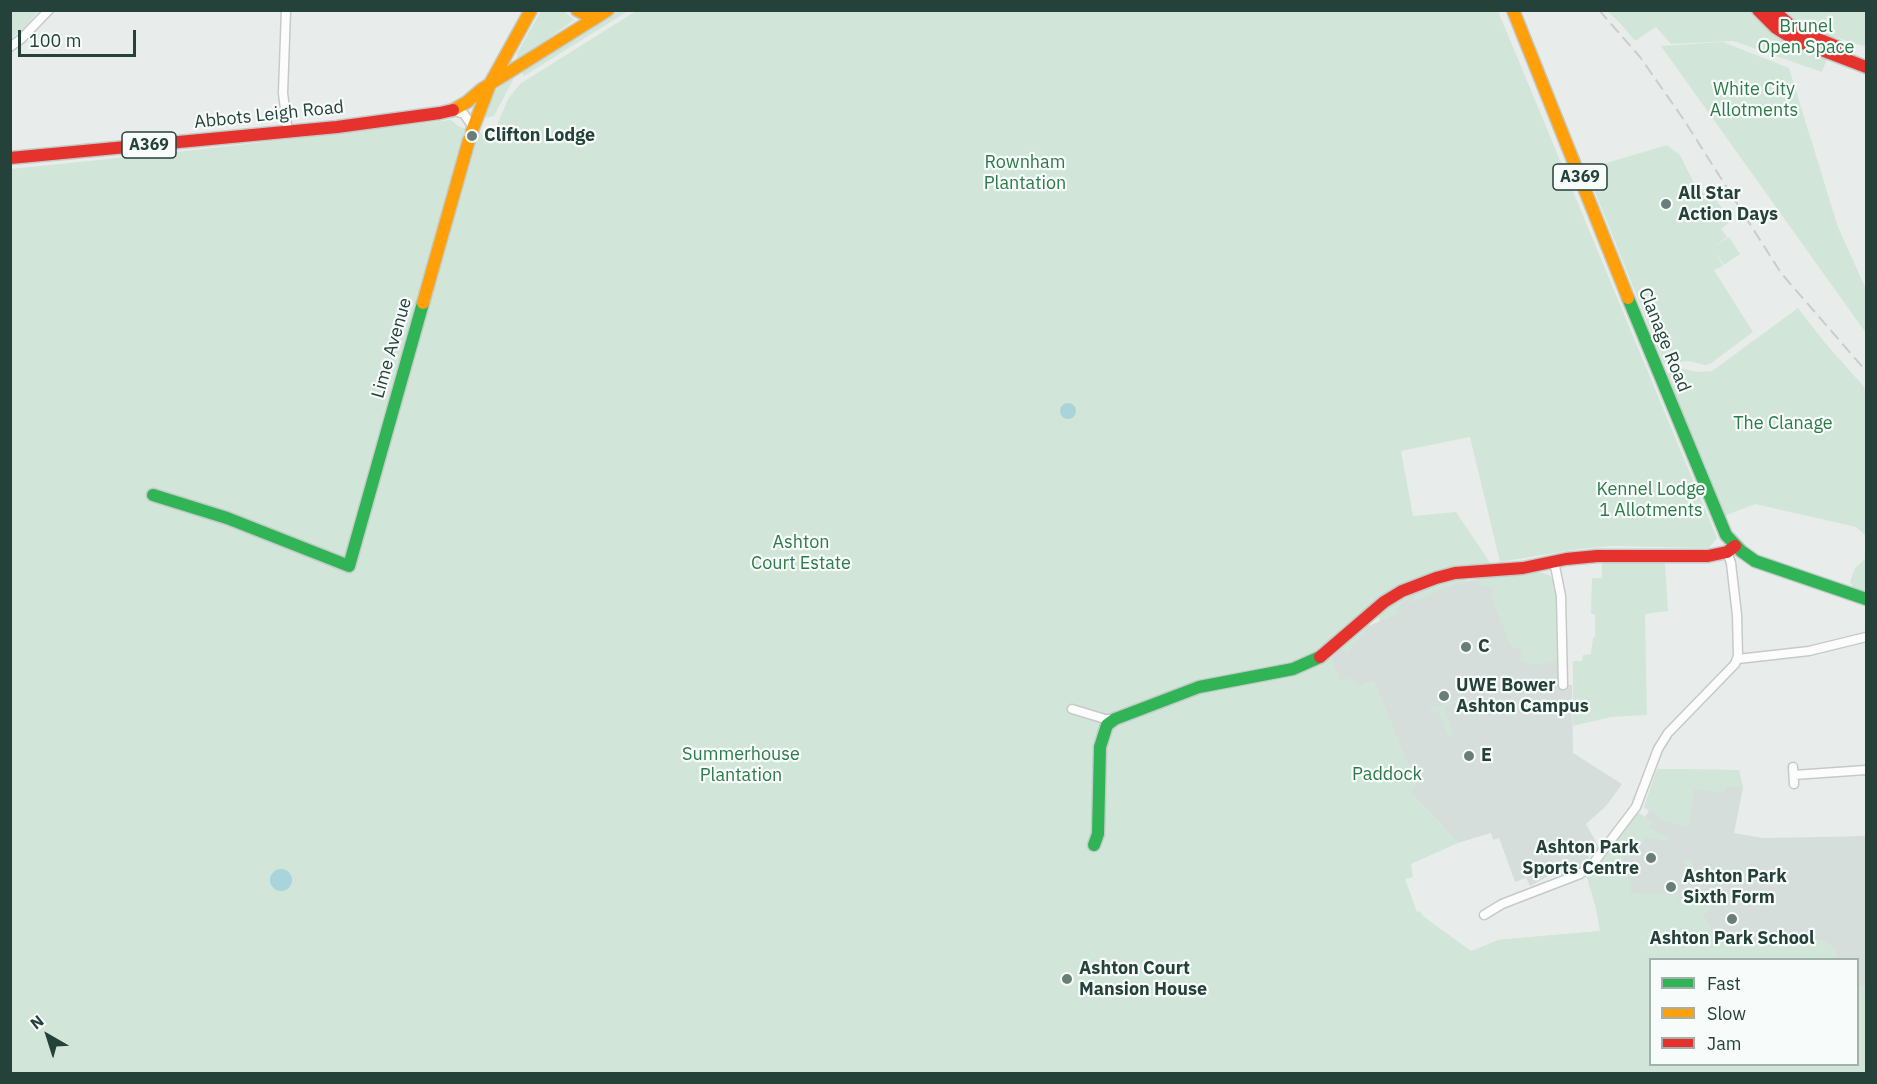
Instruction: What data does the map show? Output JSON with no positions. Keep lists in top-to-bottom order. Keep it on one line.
{"streets":{"main road":["Abbots Leigh Road","A369","Clanage Road","Lime Avenue"]},"crossings":[["Abbots Leigh Road","A369"],["Abbots Leigh Road","Lime Avenue"],["A369","Lime Avenue"]],"parks":["Brunel Open Space","White City Allotments","Rownham Plantation","The Clanage","Kennel Lodge 1 Allotments","Ashton Court Estate","Summerhouse Plantation","Paddock"],"places":["Clifton Lodge","All Star Action Days","C","UWE Bower Ashton Campus","E","Ashton Park Sports Centre","Ashton Park Sixth Form","Ashton Park School","Ashton Court Mansion House"],"legend":["Fast","Slow","Jam"],"scale_bar":"100 m","north":"top left"}
